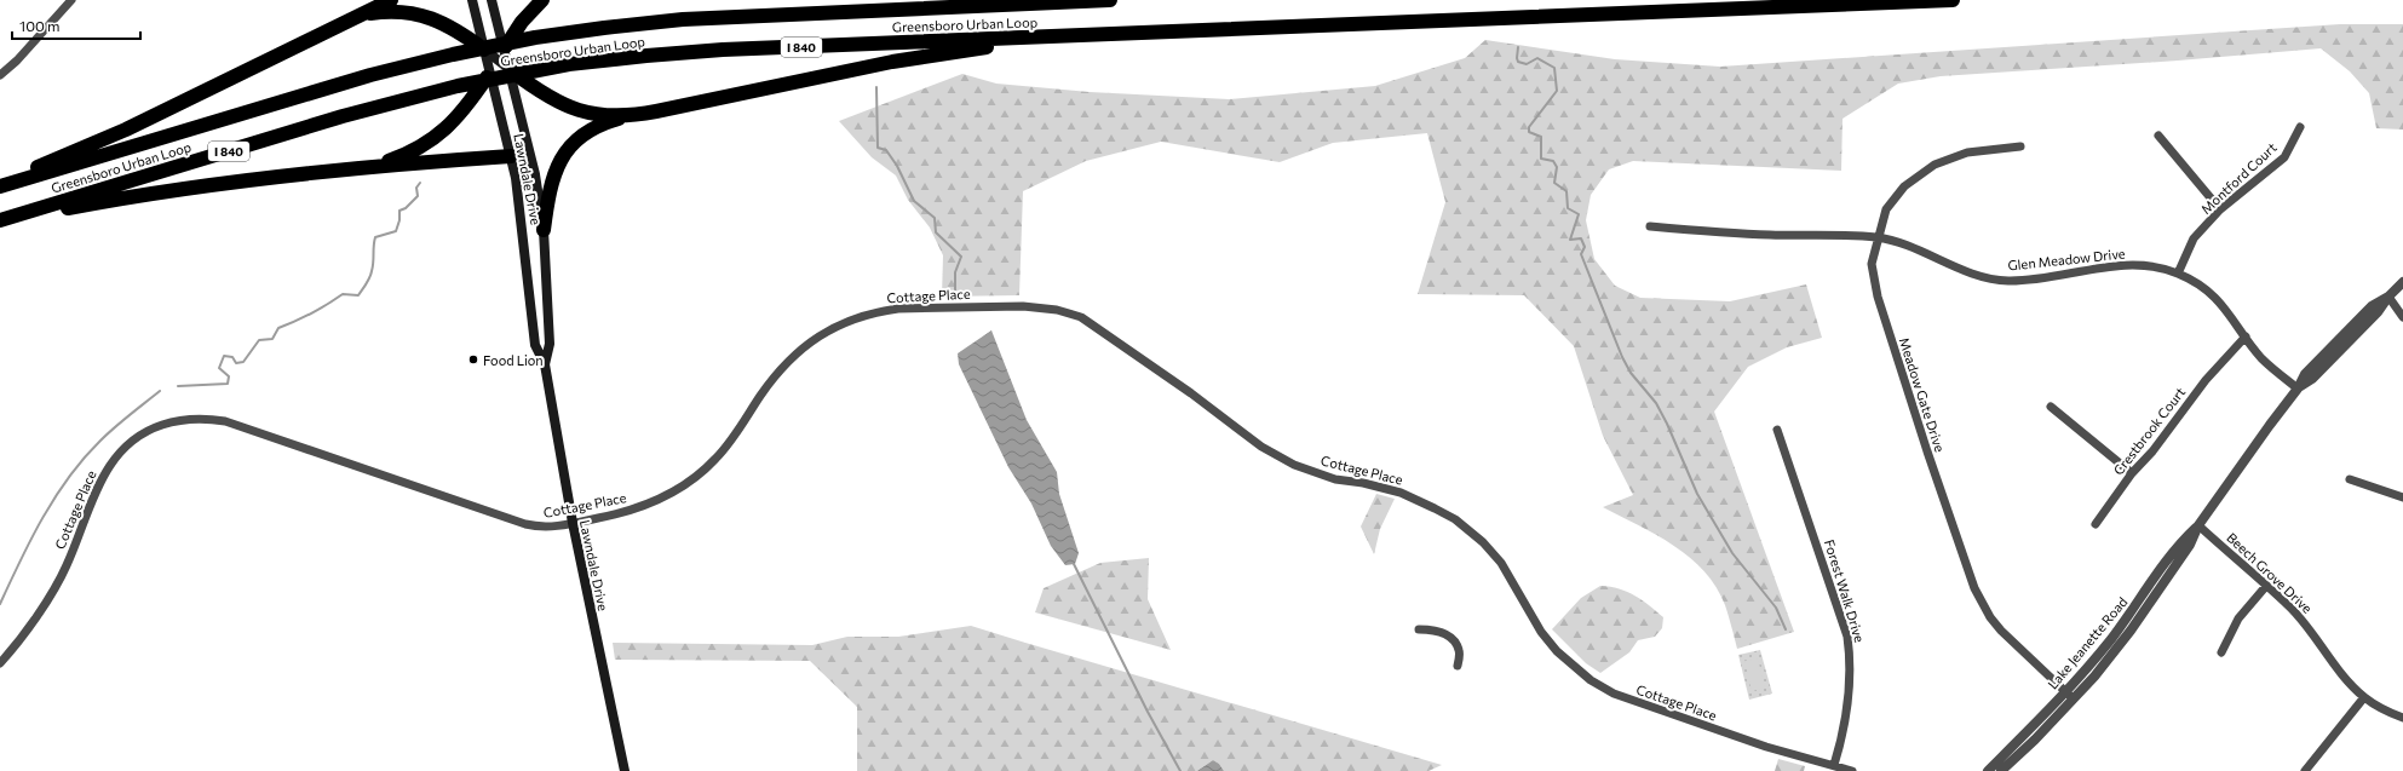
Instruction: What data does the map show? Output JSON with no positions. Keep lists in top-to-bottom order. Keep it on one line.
{"streets":{"highway":["Greensboro Urban Loop","I 840"],"main road":["Lawndale Drive"],"street":["Montford Court","Glen Meadow Drive","Cottage Place","Meadow Gate Drive","Crestbrook Court","Beech Grove Drive","Forest Walk Drive","Lake Jeanette Road"]},"crossings":[["Montford Court","Glen Meadow Drive"],["Lawndale Drive","Cottage Place"],["Glen Meadow Drive","Meadow Gate Drive"],["Glen Meadow Drive","Crestbrook Court"],["Glen Meadow Drive","Lake Jeanette Road"],["Cottage Place","Forest Walk Drive"],["Meadow Gate Drive","Lake Jeanette Road"],["Beech Grove Drive","Lake Jeanette Road"]],"places":["Food Lion"],"scale_bar":"100 m"}
